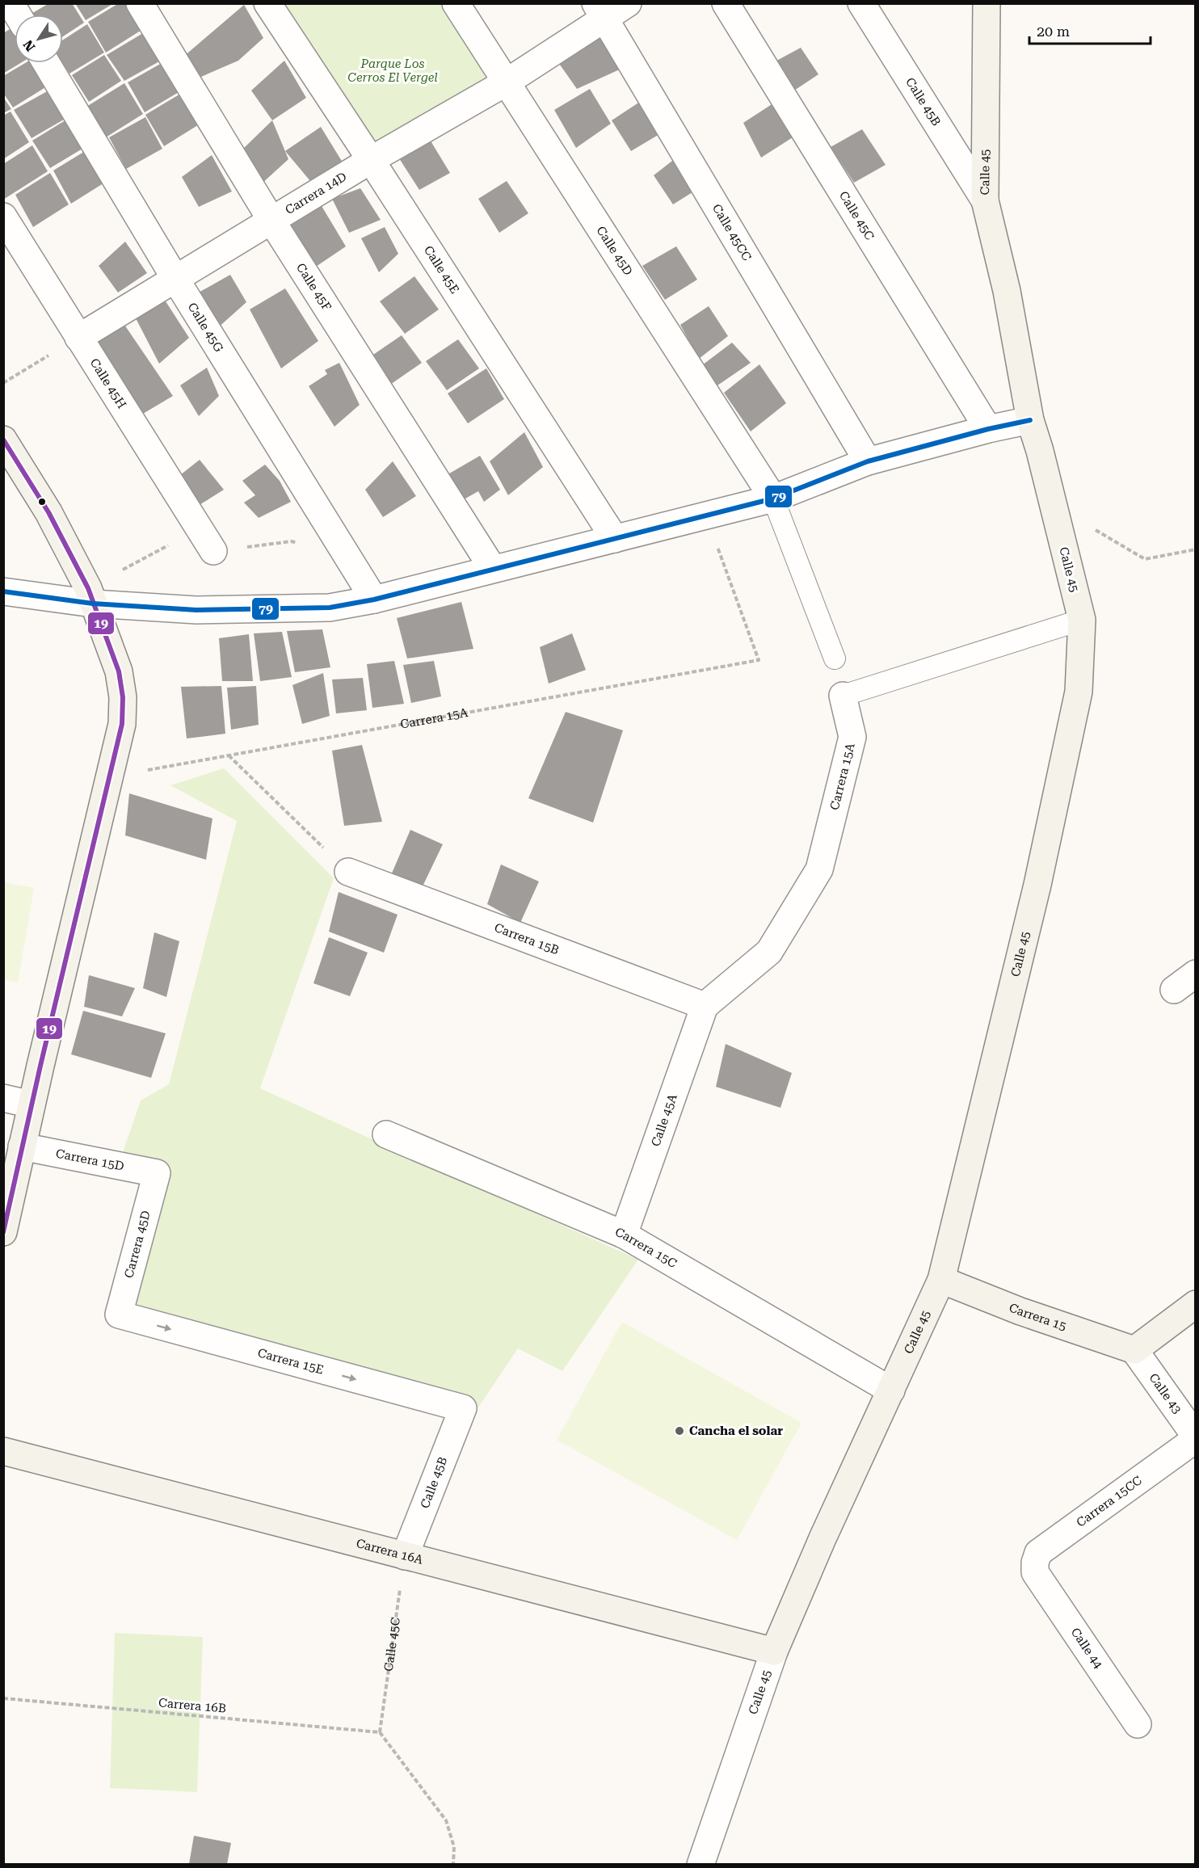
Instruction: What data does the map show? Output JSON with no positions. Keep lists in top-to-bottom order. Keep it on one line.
{"streets":{"street":["Calle 45B","Calle 45","Carrera 14D","Calle 45C","Calle 45CC","Calle 45D","Calle 45E","Calle 45F","Calle 45G","Calle 45H","Carrera 15A","Carrera 15B","Calle 45A","Carrera 15D","Carrera 45D","Carrera 15C","Carrera 15","Carrera 15E","Calle 43","Carrera 15CC","Carrera 16A","Calle 44"],"path":["Carrera 16B"]},"crossings":[["Calle 45B","Calle 45"],["Calle 45B","Calle 45C"],["Calle 45B","Carrera 15E"],["Calle 45B","Carrera 16A"],["Calle 45","Carrera 15A"],["Calle 45","Carrera 15C"],["Calle 45","Carrera 15"],["Calle 45","Carrera 16A"],["Carrera 14D","Calle 45CC"],["Carrera 14D","Calle 45D"],["Carrera 14D","Calle 45E"],["Carrera 14D","Calle 45F"],["Carrera 14D","Calle 45G"],["Carrera 14D","Calle 45H"],["Calle 45C","Carrera 16A"],["Calle 45C","Carrera 16B"],["Carrera 15A","Carrera 15B"],["Carrera 15A","Calle 45A"],["Carrera 15B","Calle 45A"],["Calle 45A","Carrera 15C"],["Carrera 15D","Carrera 45D"],["Carrera 45D","Carrera 15E"],["Carrera 15","Calle 43"],["Calle 43","Carrera 15CC"],["Carrera 15CC","Calle 44"]],"one_way":["Carrera 15E"],"parks":["Parque Los Cerros El Vergel"],"places":["Cancha el solar"],"lines":["transit line 79","transit line 19"],"scale_bar":"20 m","north":"bottom left"}
